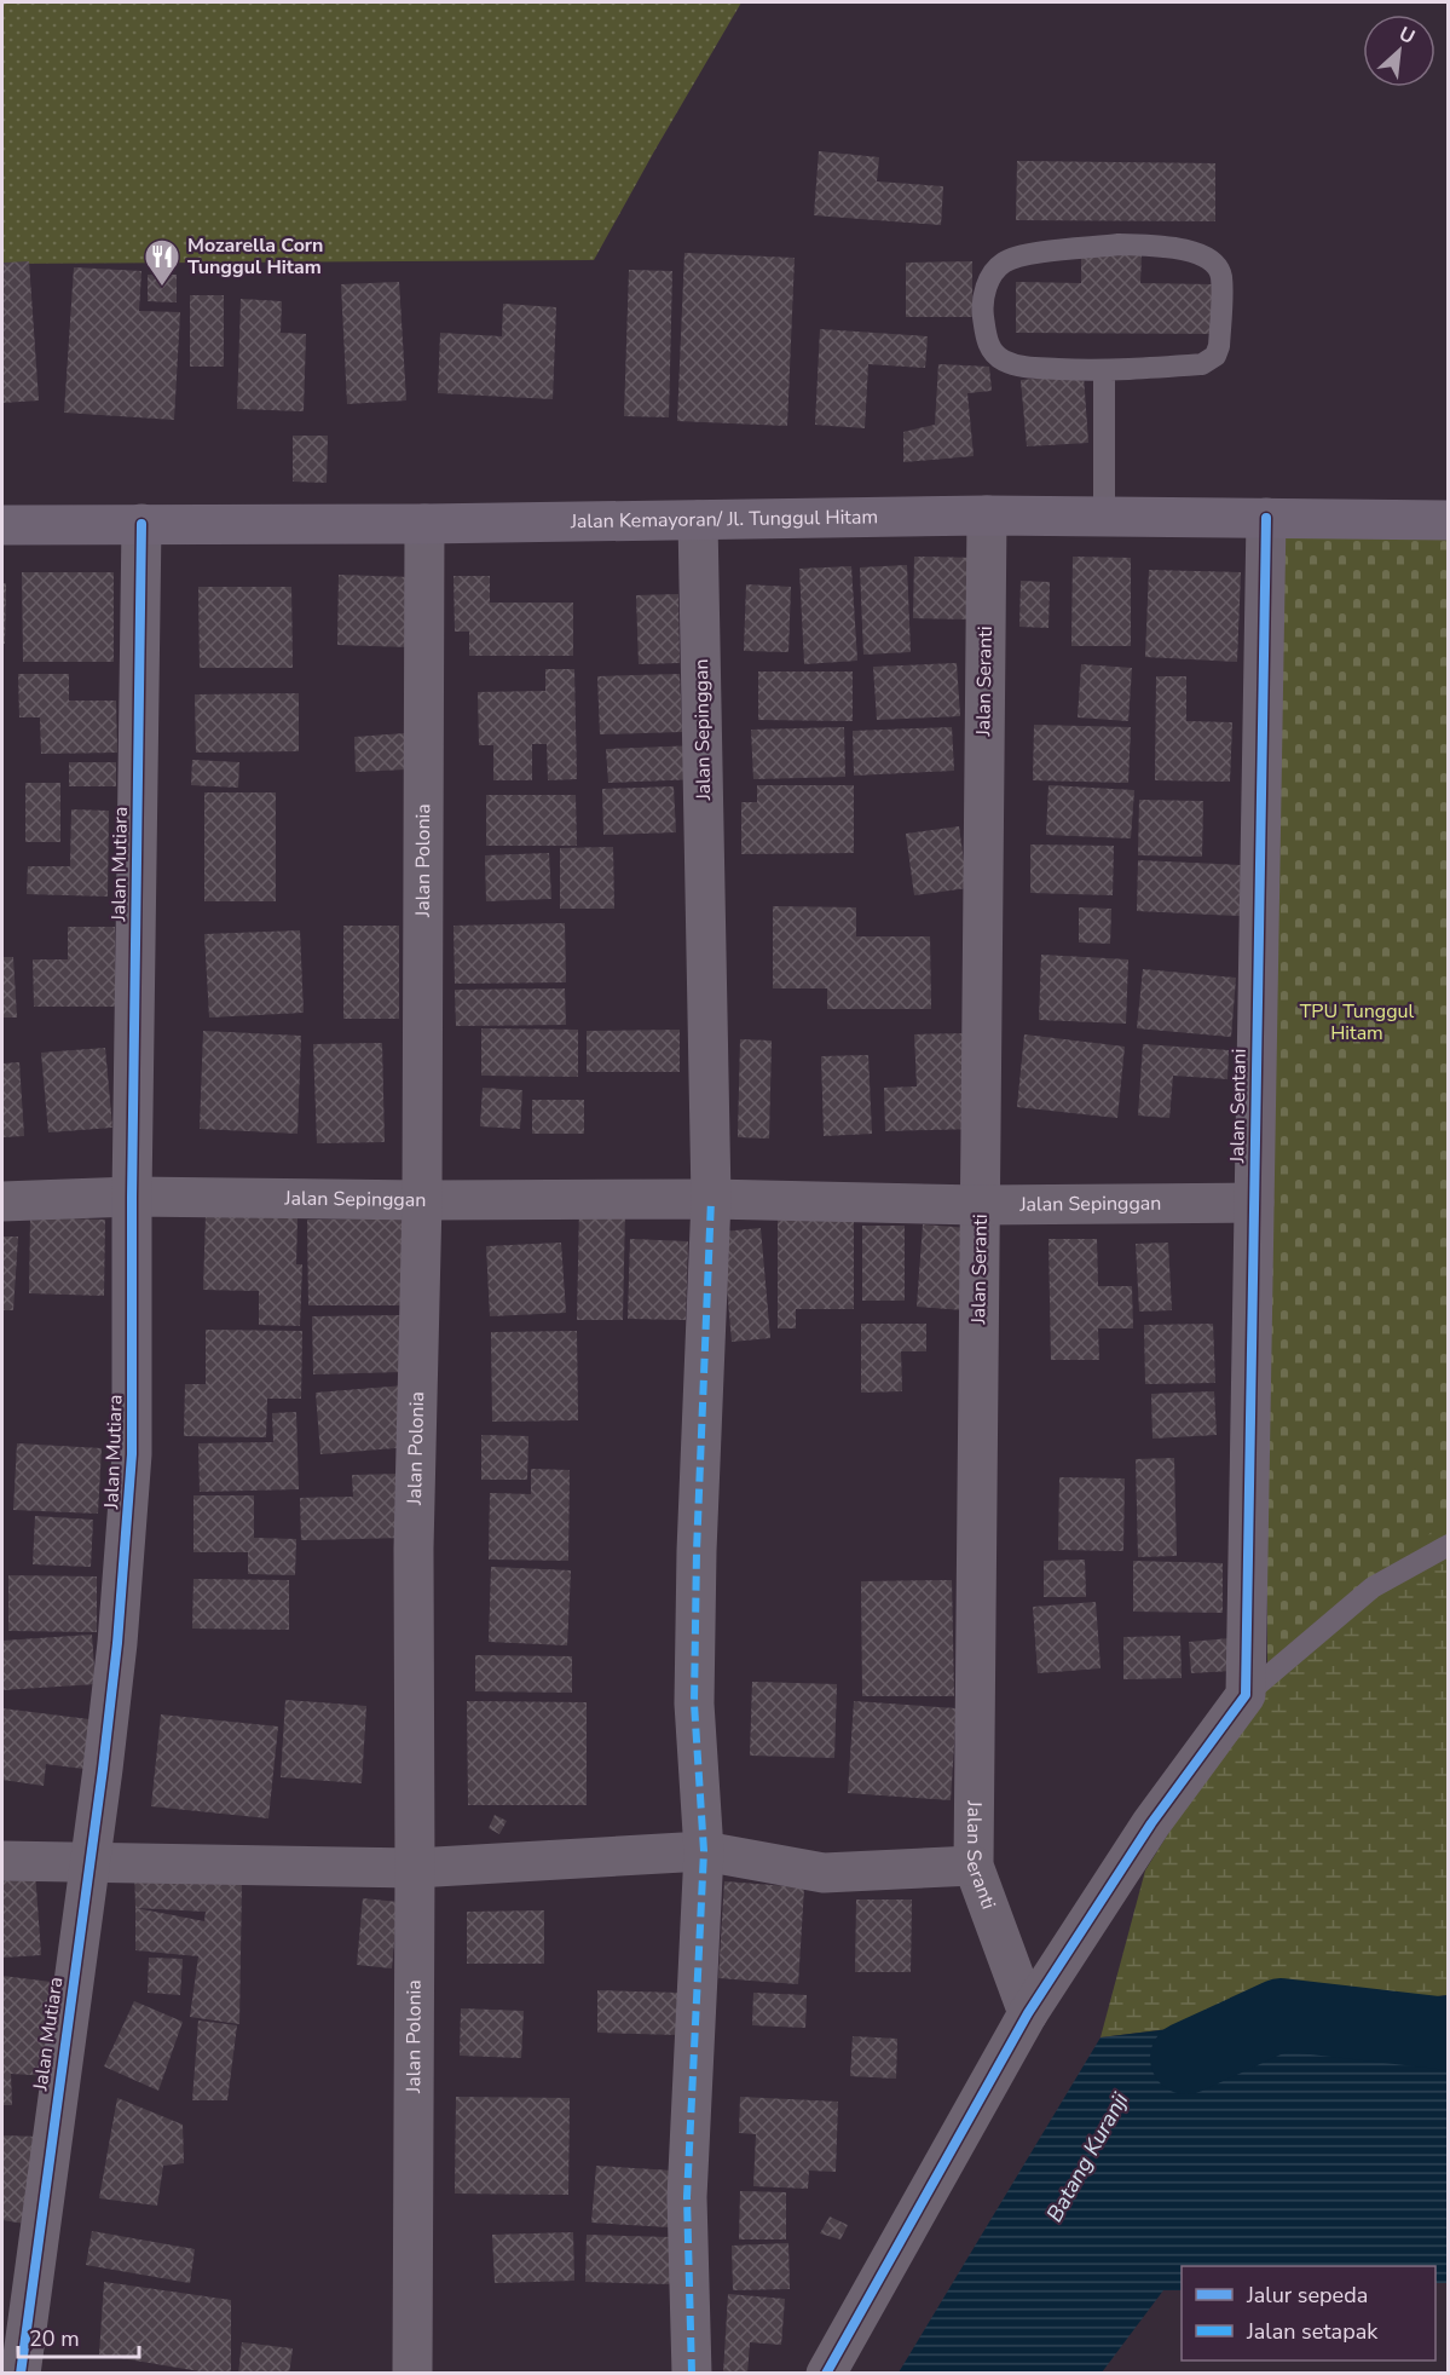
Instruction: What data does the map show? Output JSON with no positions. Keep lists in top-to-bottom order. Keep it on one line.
{"streets":{"street":["Jalan Kemayoran/ Jl. Tunggul Hitam","Jalan Seranti","Jalan Sepinggan","Jalan Polonia","Jalan Mutiara","Jalan Sentani"]},"crossings":[["Jalan Kemayoran/ Jl. Tunggul Hitam","Jalan Seranti"],["Jalan Kemayoran/ Jl. Tunggul Hitam","Jalan Sepinggan"],["Jalan Kemayoran/ Jl. Tunggul Hitam","Jalan Polonia"],["Jalan Kemayoran/ Jl. Tunggul Hitam","Jalan Mutiara"],["Jalan Kemayoran/ Jl. Tunggul Hitam","Jalan Sentani"],["Jalan Seranti","Jalan Sepinggan"],["Jalan Sepinggan","Jalan Polonia"],["Jalan Sepinggan","Jalan Mutiara"],["Jalan Sepinggan","Jalan Sentani"]],"water":["Batang Kuranji"],"parks":["TPU Tunggul Hitam"],"places":{"restaurant":["Mozarella Corn Tunggul Hitam"]},"legend":["Jalur sepeda","Jalan setapak"],"scale_bar":"20 m","north":"top right"}
